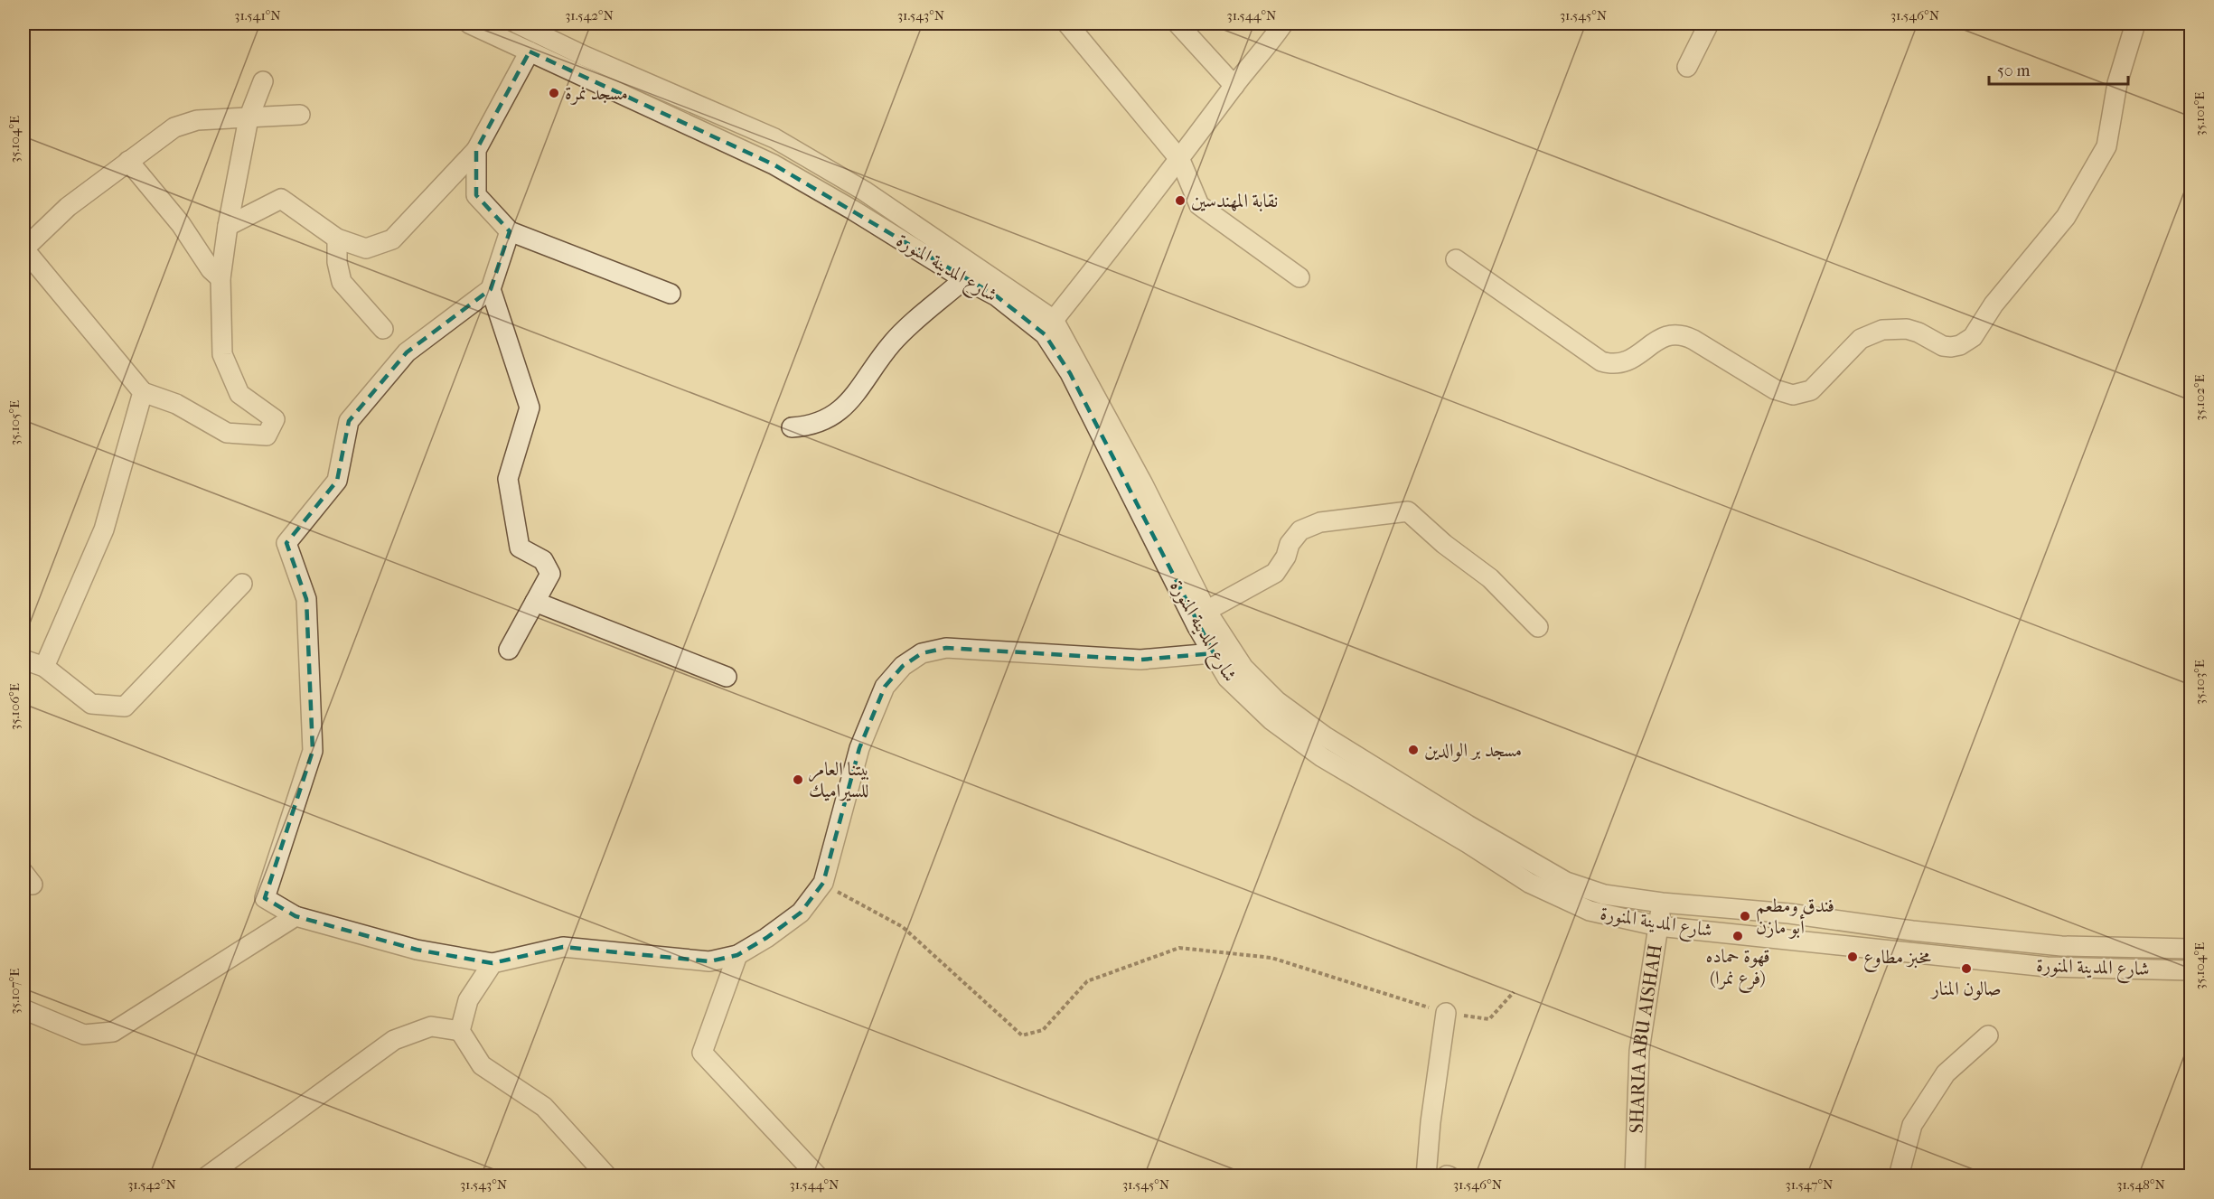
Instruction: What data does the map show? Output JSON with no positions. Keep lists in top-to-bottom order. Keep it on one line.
{"streets":{"street":["شارع المدينة المنورة","SHARIA ABU AISHAH"]},"crossings":[["شارع المدينة المنورة","SHARIA ABU AISHAH"]],"places":["مسجد نمرة","نقابة المهندسين","مسجد بر الوالدين","بيتنا العامر للسيراميك","فندق ومطعم أبو مازن","قهوة حماده (فرع نمرا)","مخبز مطاوع","صالون المنار"],"scale_bar":"50 m","coordinates":["31.541°N","31.542°N","31.543°N","31.544°N","31.545°N","31.546°N","35.101°E","35.104°E","35.102°E","35.105°E","35.103°E","35.106°E","35.107°E","31.547°N","31.548°N"]}
